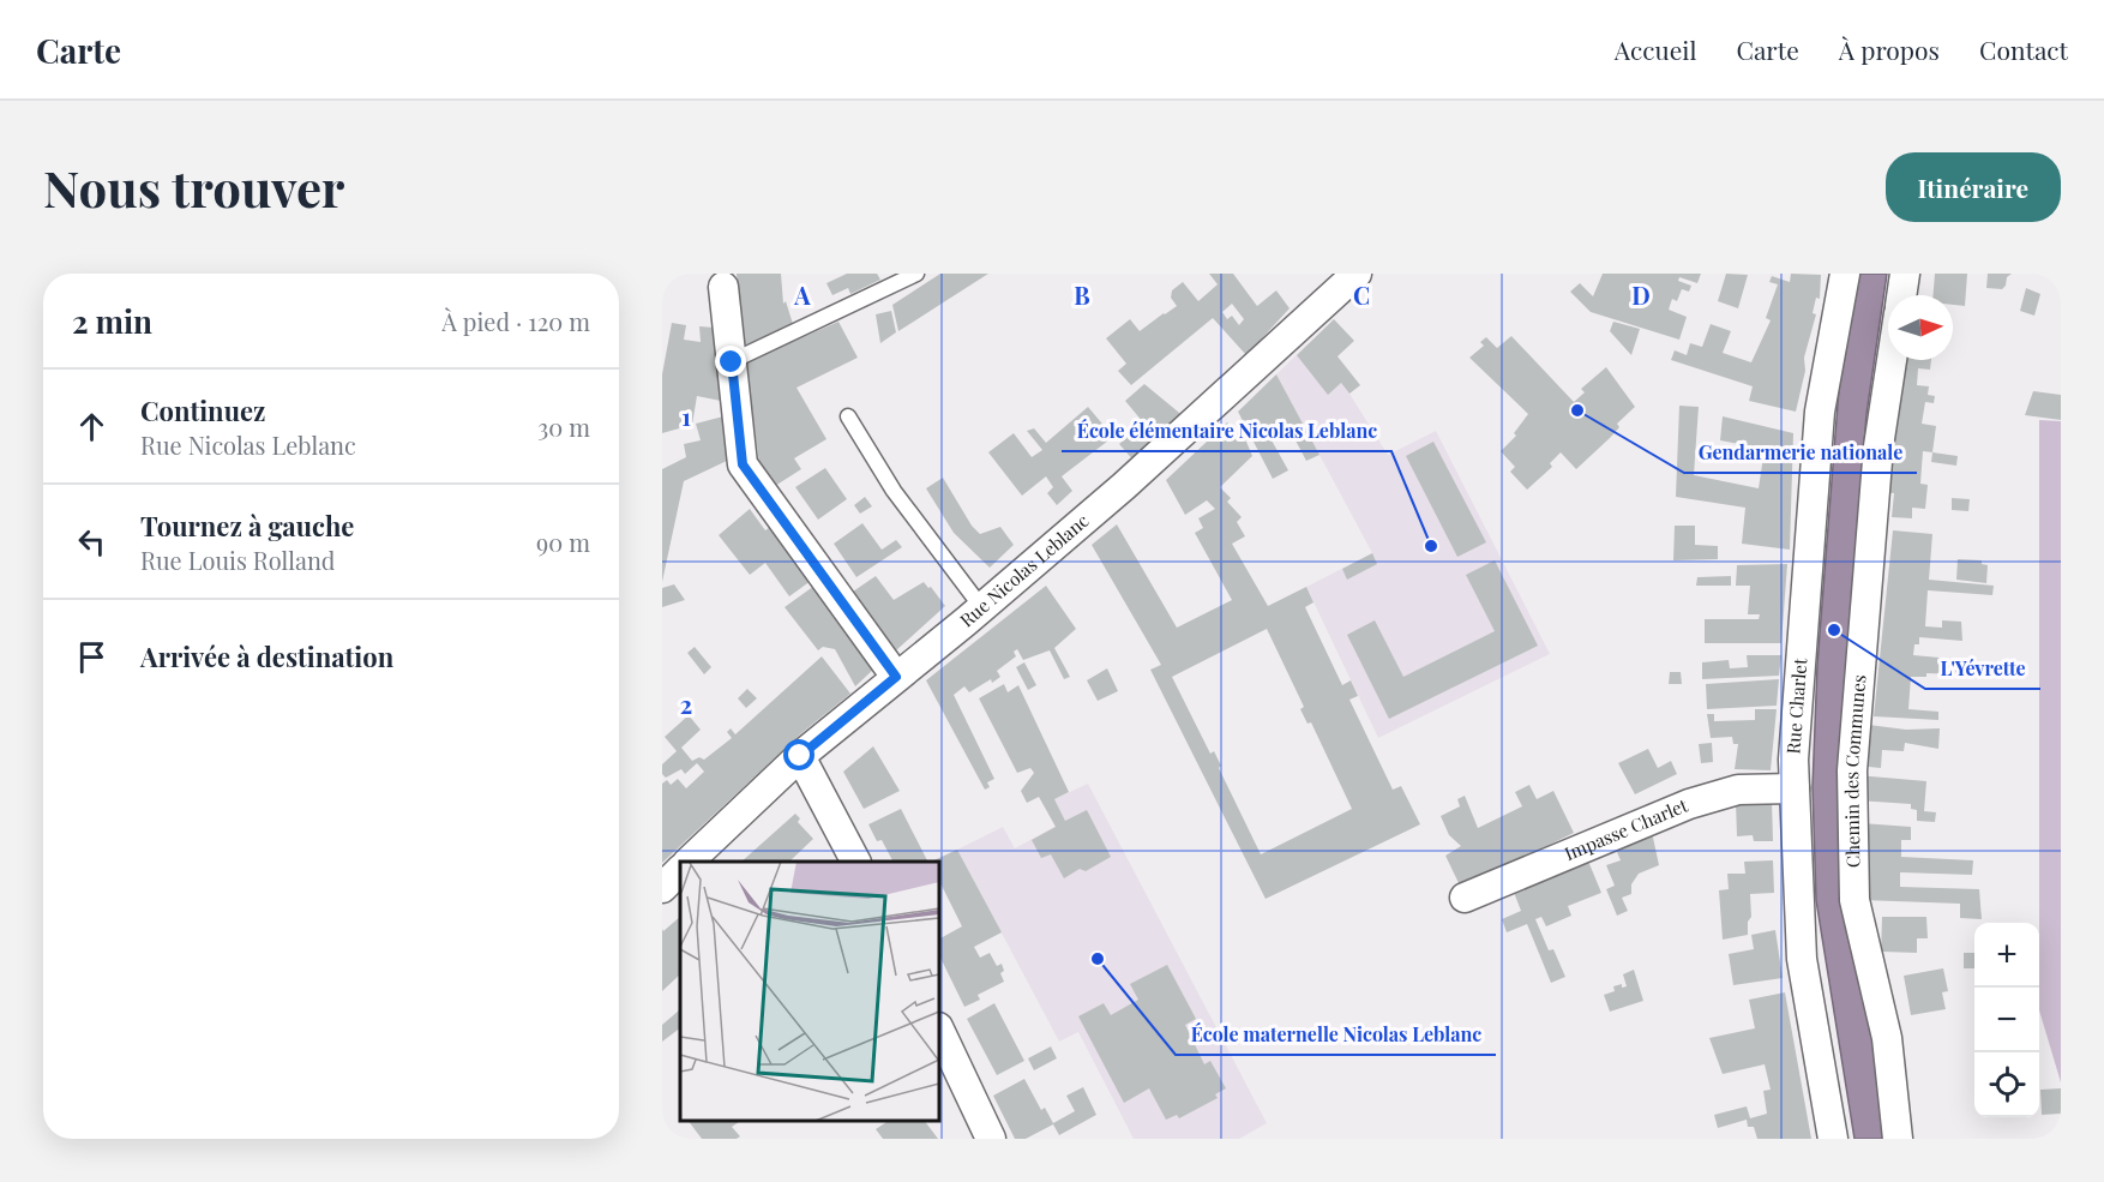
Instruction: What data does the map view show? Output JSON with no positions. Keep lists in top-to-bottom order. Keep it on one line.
{"streets":{"street":["Rue Nicolas Leblanc","Rue Charlet","Chemin des Communes","Impasse Charlet"]},"crossings":[["Rue Charlet","Impasse Charlet"]],"places":["Gendarmerie nationale","École élémentaire Nicolas Leblanc","L'Yévrette","École maternelle Nicolas Leblanc"],"north":"right","page":{"header":"Carte","nav":["Accueil","Carte","À propos","Contact"],"buttons":"Itinéraire","title":"Nous trouver","heading":["2 min","À pied · 120 m"],"list":[["Continuez","Rue Nicolas Leblanc","30 m"],["Tournez à gauche","Rue Louis Rolland","90 m"],"Arrivée à destination"],"map_buttons":["+","−"]},"grid":{"columns":["A","B","C","D"],"rows":["1","2"]}}
